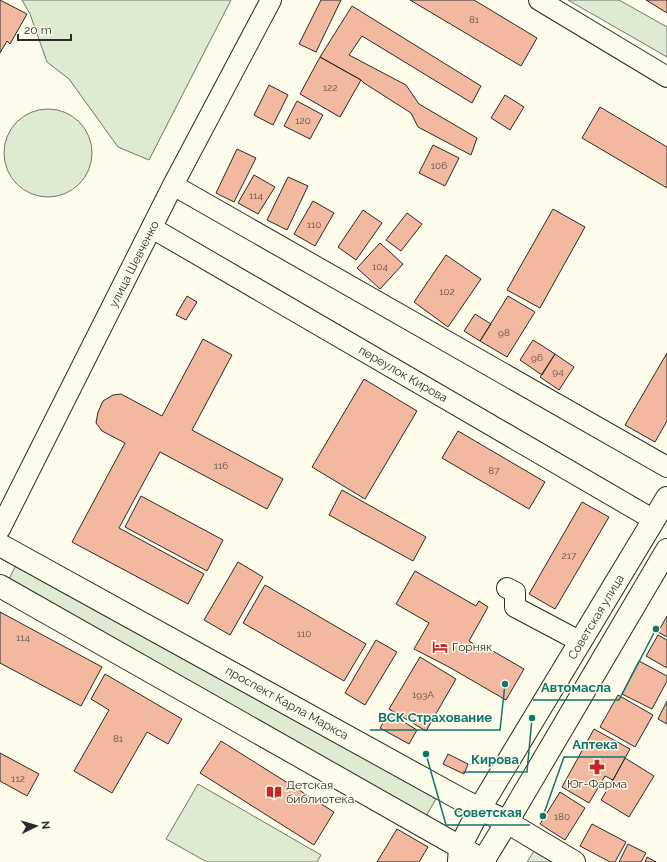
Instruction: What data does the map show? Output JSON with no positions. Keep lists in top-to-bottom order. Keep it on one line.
{"streets":{"main road":["Советская улица","проспект Карла Маркса"],"street":["улица Шевченко","переулок Кирова"]},"crossings":[["улица Шевченко","переулок Кирова"],["переулок Кирова","Советская улица"],["Советская улица","проспект Карла Маркса"]],"places":{"other":["Автомасла","ВСК Страхование","Кирова","Советская","Аптека"],"hotel":["Горняк"],"pharmacy":["Юг-Фарма"],"library":["Детская библиотека"]},"house_numbers":["81","122","120","106","114","110","104","102","98","96","94","116","87","217","110","114","193А","81","112","180"],"scale_bar":"20 m","north":"right"}
